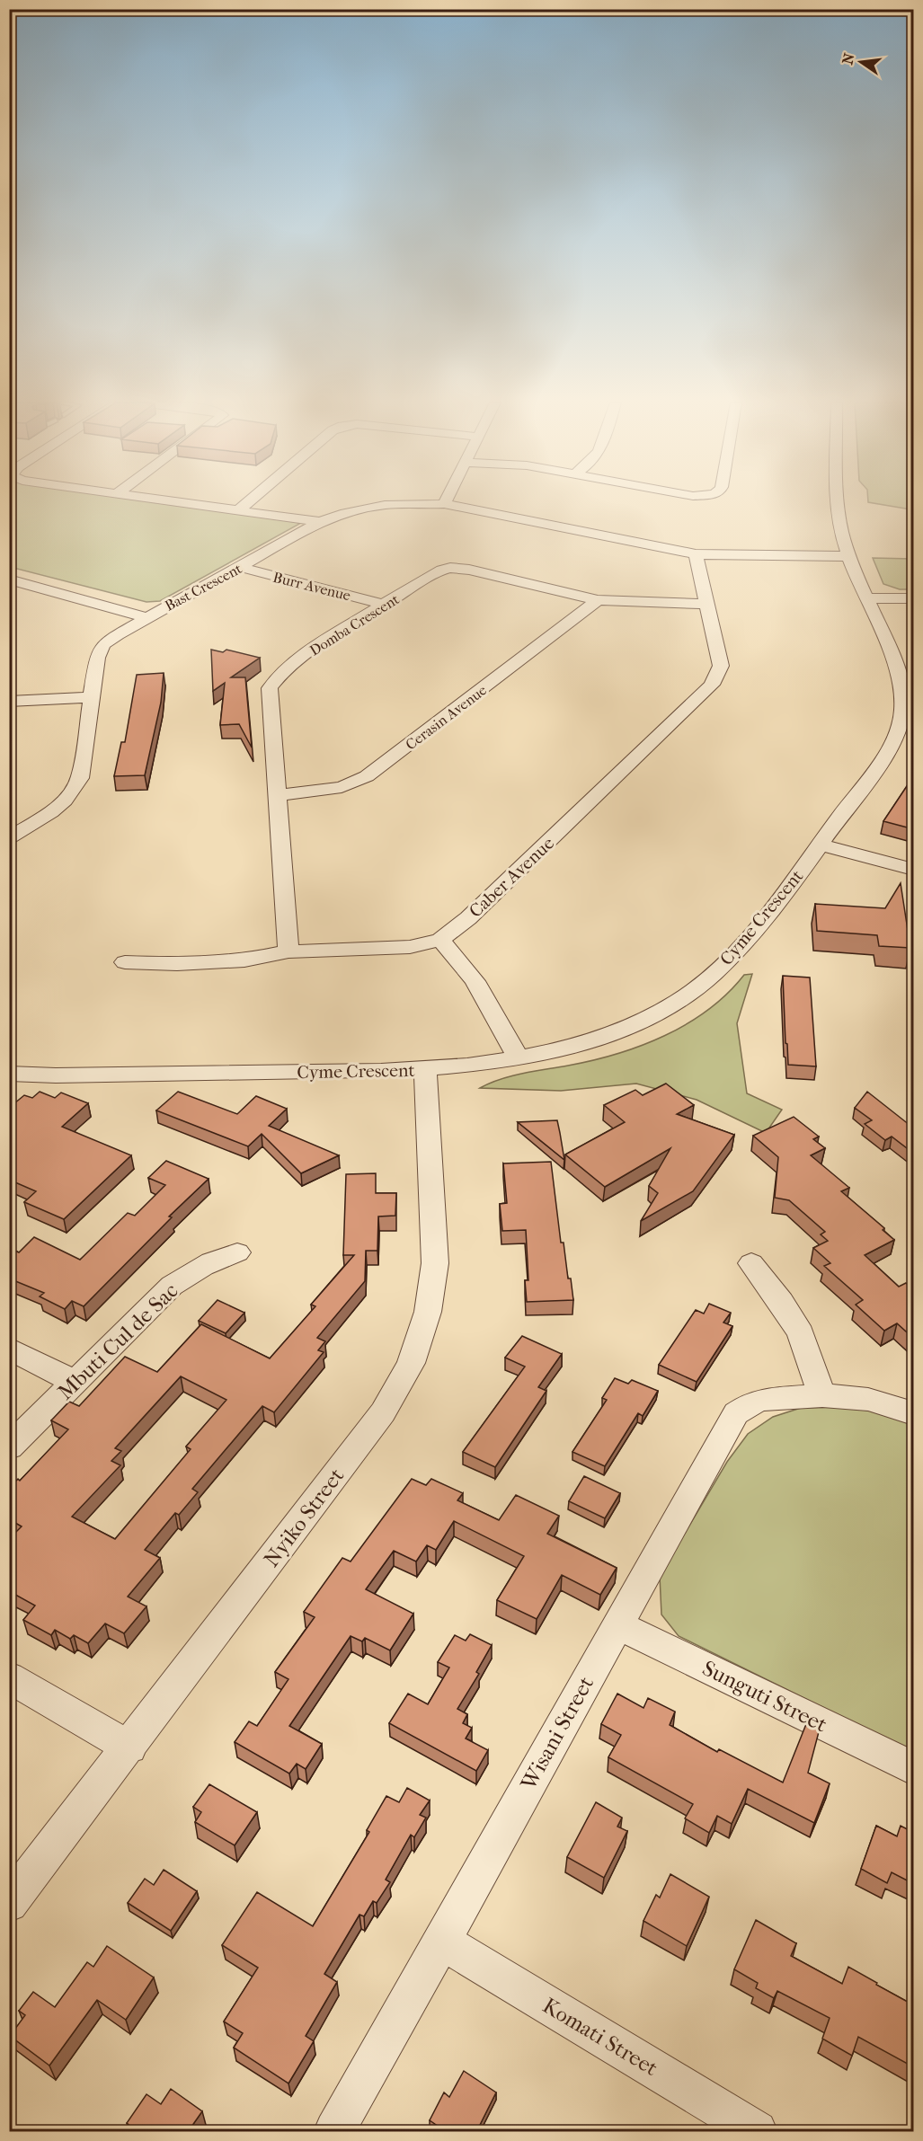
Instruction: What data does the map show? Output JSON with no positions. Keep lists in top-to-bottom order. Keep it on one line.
{"streets":{"street":["Burr Avenue","Bast Crescent","Domba Crescent","Cerasin Avenue","Caber Avenue","Cyme Crescent","Mbuti Cul de Sac","Nyiko Street","Sunguti Street","Wisani Street","Komati Street"]},"crossings":[["Burr Avenue","Bast Crescent"],["Burr Avenue","Domba Crescent"],["Bast Crescent","Caber Avenue"],["Bast Crescent","Cyme Crescent"],["Domba Crescent","Cerasin Avenue"],["Domba Crescent","Caber Avenue"],["Cyme Crescent","Nyiko Street"],["Sunguti Street","Wisani Street"],["Wisani Street","Komati Street"]],"north":"left"}
